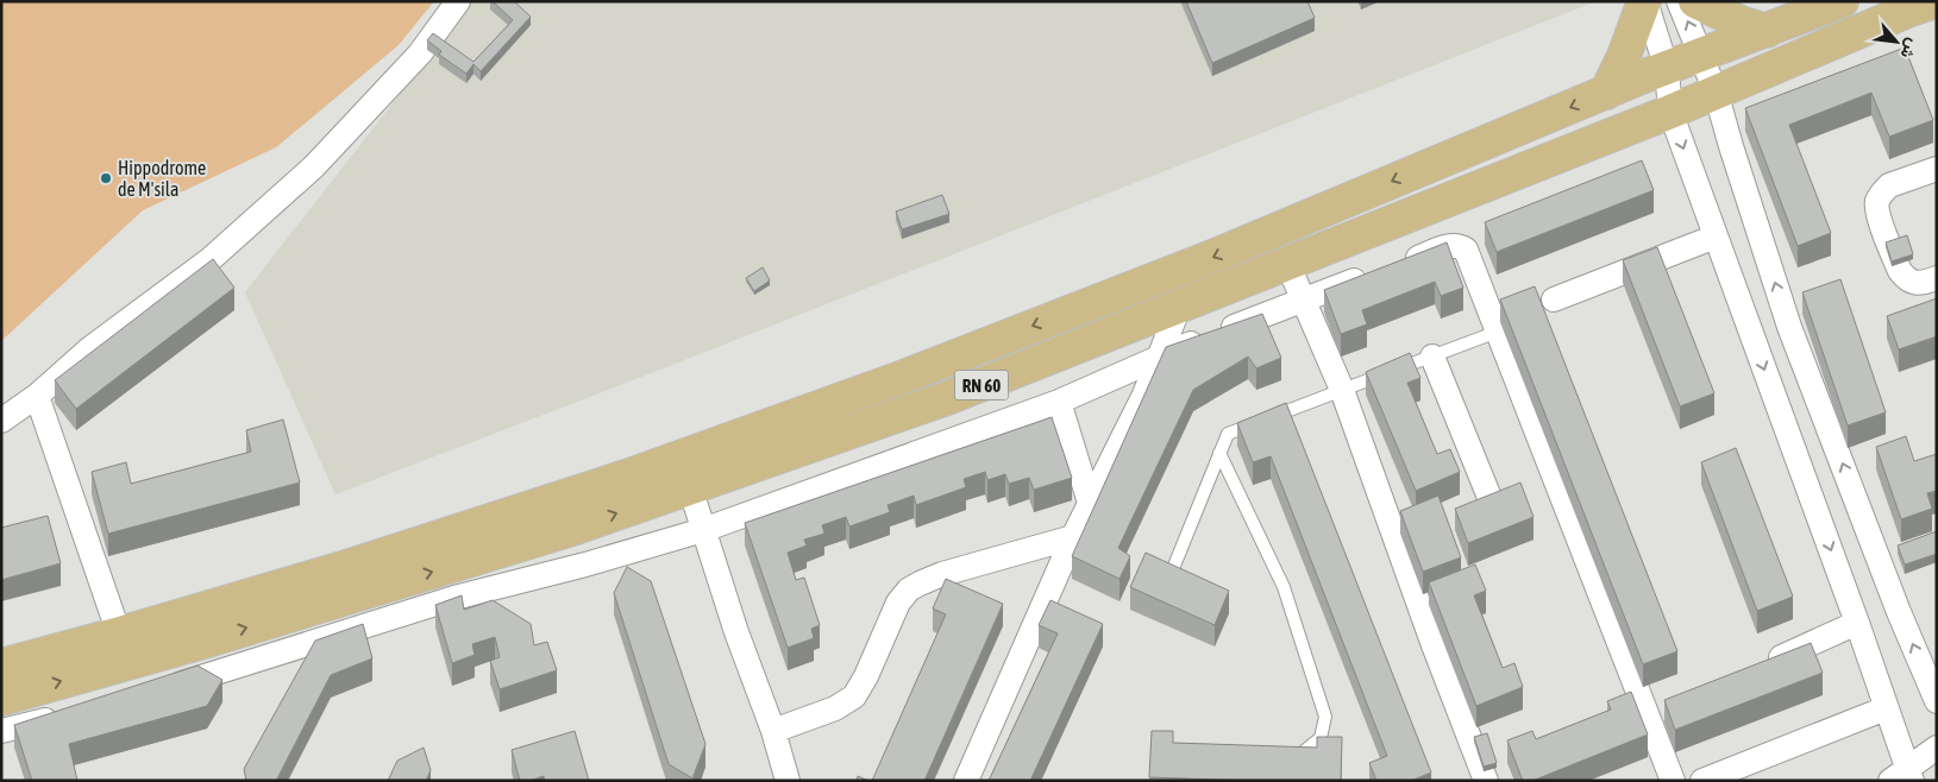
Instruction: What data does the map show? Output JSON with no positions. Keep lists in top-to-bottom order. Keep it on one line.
{"streets":{"main road":["RN 60"]},"places":["Hippodrome de M'sila"],"north":"bottom right"}
